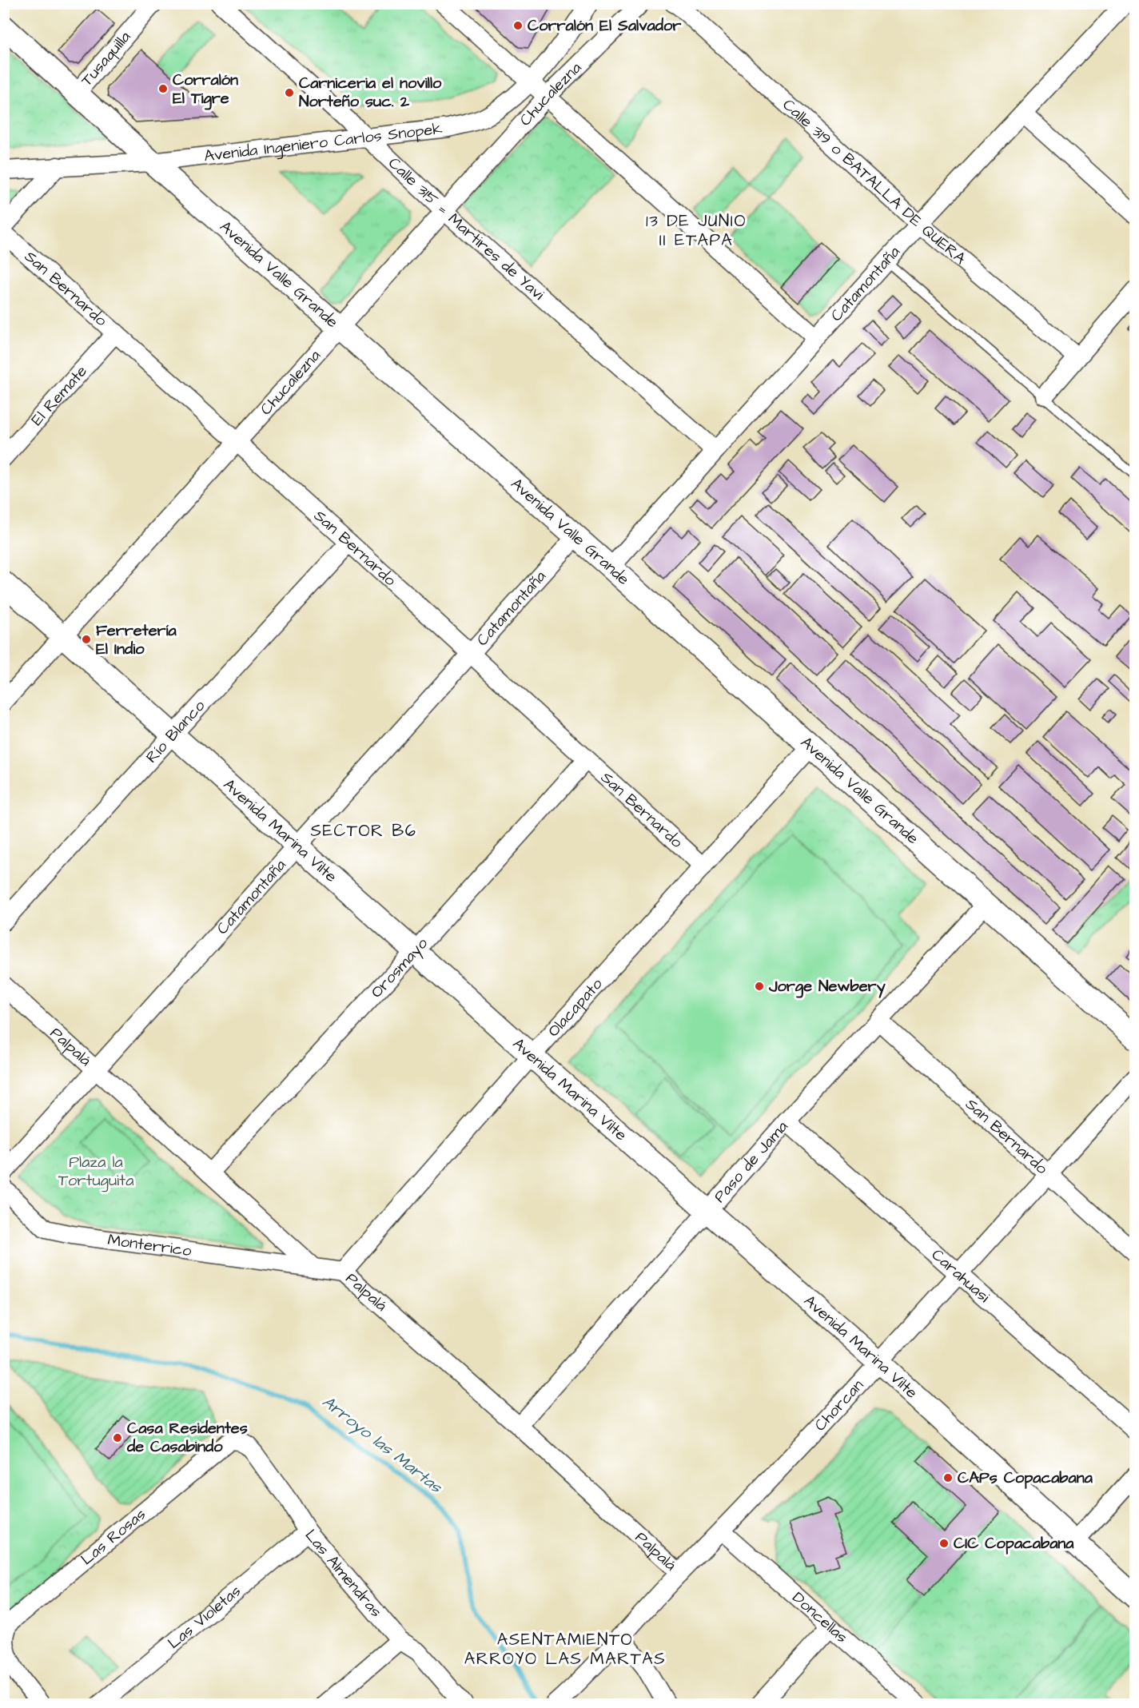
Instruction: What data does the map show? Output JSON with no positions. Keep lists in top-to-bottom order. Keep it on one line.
{"streets":{"street":["Tusaquilla","Chucalezna","Avenida Ingeniero Carlos Snopek","Calle 319 o BATALLA DE QUERA","Calle 315 = Martires de Yavi","Avenida Valle Grande","Catamontaña","San Bernardo","El Remate","Río Blanco","Avenida Marina Vilte","Orosmayo","Olacapato","Palpalá","Paso de Jama","Monterrico","Carahuasi","Chorcan","Las Rosas","Las Almendras","Las Violetas","Doncellas"]},"crossings":[["Tusaquilla","Avenida Valle Grande"],["Chucalezna","Calle 315 = Martires de Yavi"],["Chucalezna","Avenida Valle Grande"],["Chucalezna","San Bernardo"],["Chucalezna","Avenida Marina Vilte"],["Avenida Ingeniero Carlos Snopek","Calle 315 = Martires de Yavi"],["Avenida Ingeniero Carlos Snopek","Avenida Valle Grande"],["Calle 319 o BATALLA DE QUERA","Catamontaña"],["Calle 315 = Martires de Yavi","Catamontaña"],["Avenida Valle Grande","Catamontaña"],["Avenida Valle Grande","Olacapato"],["Avenida Valle Grande","Paso de Jama"],["Catamontaña","San Bernardo"],["Catamontaña","Avenida Marina Vilte"],["Catamontaña","Palpalá"],["San Bernardo","El Remate"],["San Bernardo","Río Blanco"],["San Bernardo","Orosmayo"],["San Bernardo","Olacapato"],["San Bernardo","Paso de Jama"],["San Bernardo","Chorcan"],["Río Blanco","Avenida Marina Vilte"],["Avenida Marina Vilte","Orosmayo"],["Avenida Marina Vilte","Olacapato"],["Avenida Marina Vilte","Paso de Jama"],["Avenida Marina Vilte","Chorcan"],["Orosmayo","Palpalá"],["Olacapato","Palpalá"],["Palpalá","Paso de Jama"],["Palpalá","Monterrico"],["Palpalá","Chorcan"],["Paso de Jama","Carahuasi"],["Carahuasi","Chorcan"],["Chorcan","Doncellas"],["Las Rosas","Las Almendras"],["Las Almendras","Las Violetas"]],"districts":["13 DE JUNIO II ETAPA","SECTOR B6","ASENTAMIENTO ARROYO LAS MARTAS"],"water":["Arroyo las Martas"],"parks":["Plaza la Tortuguita"],"places":["Corralón El Salvador","Corralón El Tigre","Carniceria el novillo Norteño suc. 2","Ferretería El Indio","Jorge Newbery","Casa Residentes de Casabindo","CAPs Copacabana","CIC Copacabana"]}
